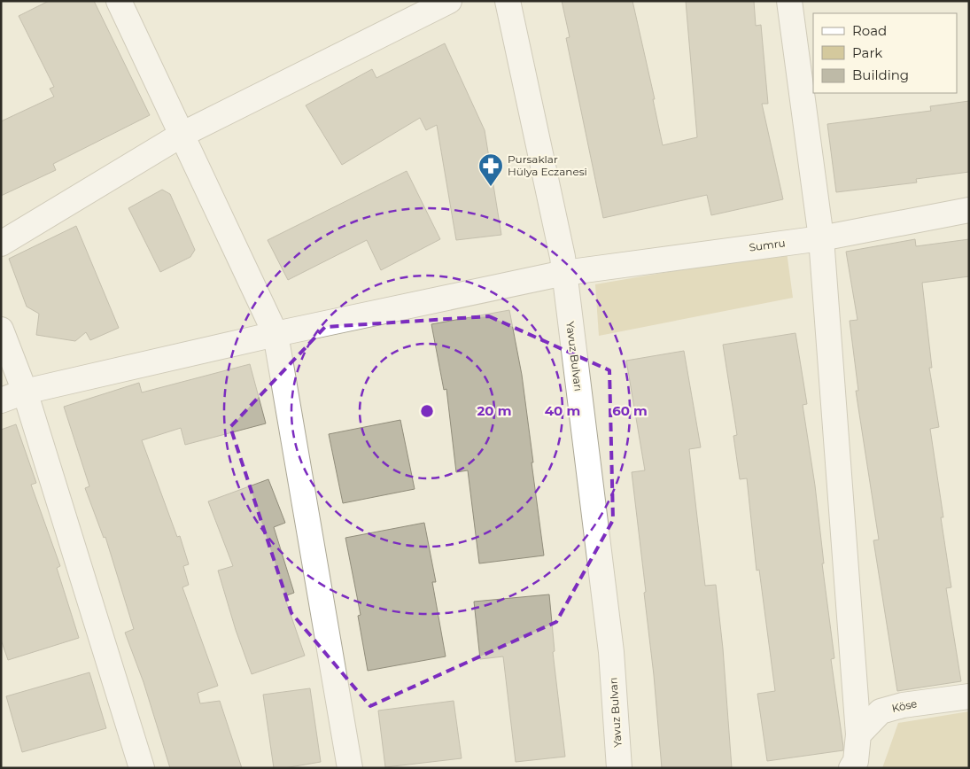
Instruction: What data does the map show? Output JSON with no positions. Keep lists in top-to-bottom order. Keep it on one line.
{"streets":{"street":["Sumru","Yavuz Bulvarı","Köse"]},"crossings":[["Sumru","Yavuz Bulvarı"]],"places":{"pharmacy":["Pursaklar Hülya Eczanesi"]},"legend":["Road","Park","Building"],"rings":["20 m","40 m","60 m"]}
